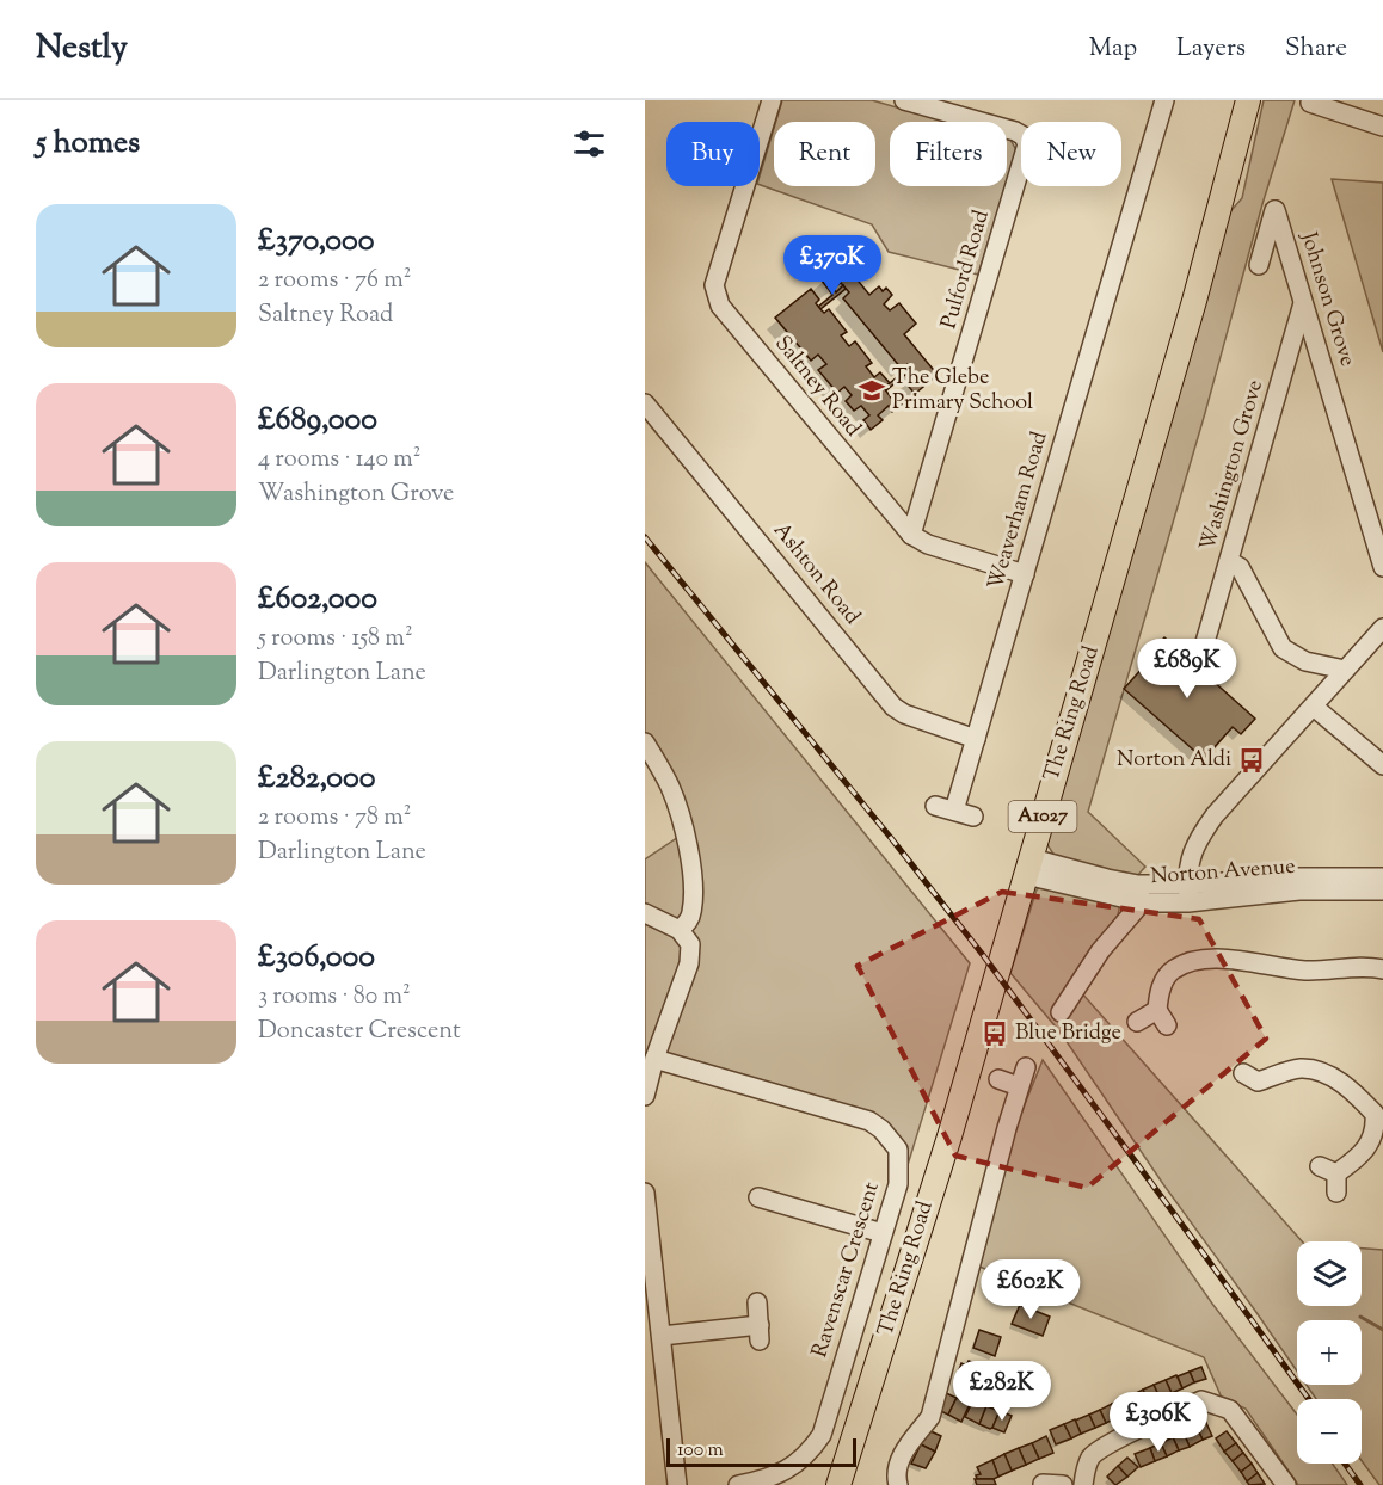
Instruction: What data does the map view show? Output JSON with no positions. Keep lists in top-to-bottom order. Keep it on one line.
{"streets":{"main road":["The Ring Road","A1027"],"street":["Pulford Road","Johnson Grove","Saltney Road","Washington Grove","Weaverham Road","Ashton Road","Norton Avenue","Ravenscar Crescent"]},"crossings":[["Pulford Road","Saltney Road"],["Johnson Grove","Washington Grove"],["Saltney Road","Weaverham Road"],["Weaverham Road","Ashton Road"],["The Ring Road","Norton Avenue"]],"places":{"school or university":["The Glebe Primary School"],"bus stop":["Norton Aldi","Blue Bridge"]},"scale_bar":"100 m","page":{"header":"Nestly","nav":["Map","Layers","Share"],"heading":"5 homes","chip":["Buy","Rent","Filters","New"],"list":[{"name":"£370,000","note":"2 rooms · 76 m² · Saltney Road"},{"name":"£689,000","note":"4 rooms · 140 m² · Washington Grove"},{"name":"£602,000","note":"5 rooms · 158 m² · Darlington Lane"},{"name":"£282,000","note":"2 rooms · 78 m² · Darlington Lane"},{"name":"£306,000","note":"3 rooms · 80 m² · Doncaster Crescent"}],"price":["£370K","£689K","£602K","£282K","£306K"],"map_buttons":["+","−"],"scale":"100 m"}}
